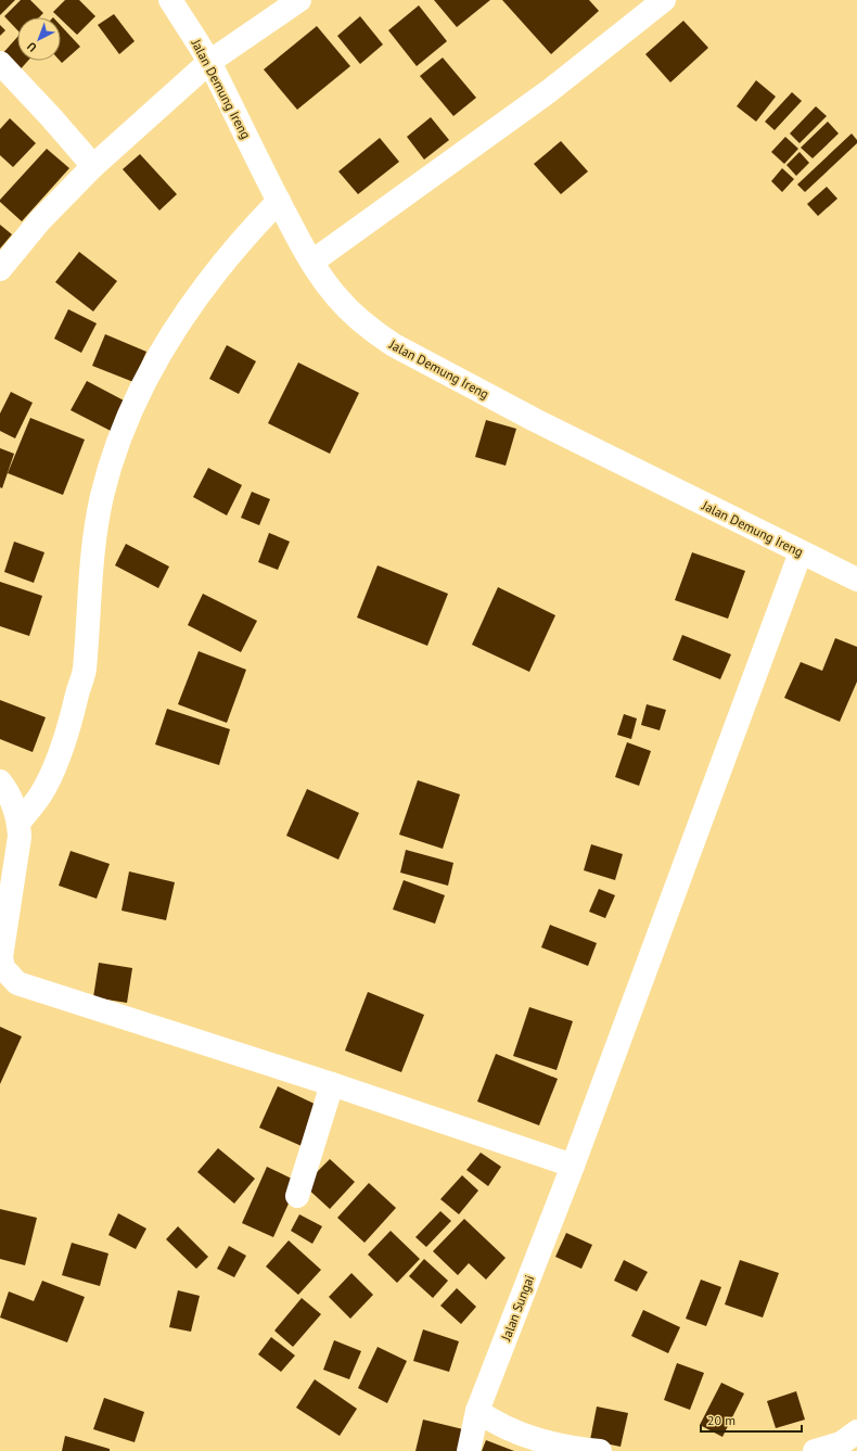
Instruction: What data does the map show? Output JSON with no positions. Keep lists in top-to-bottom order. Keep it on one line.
{"streets":{"street":["Jalan Demung Ireng","Jalan Sungai"]},"crossings":[["Jalan Demung Ireng","Jalan Sungai"]],"scale_bar":"20 m","north":"bottom left"}
